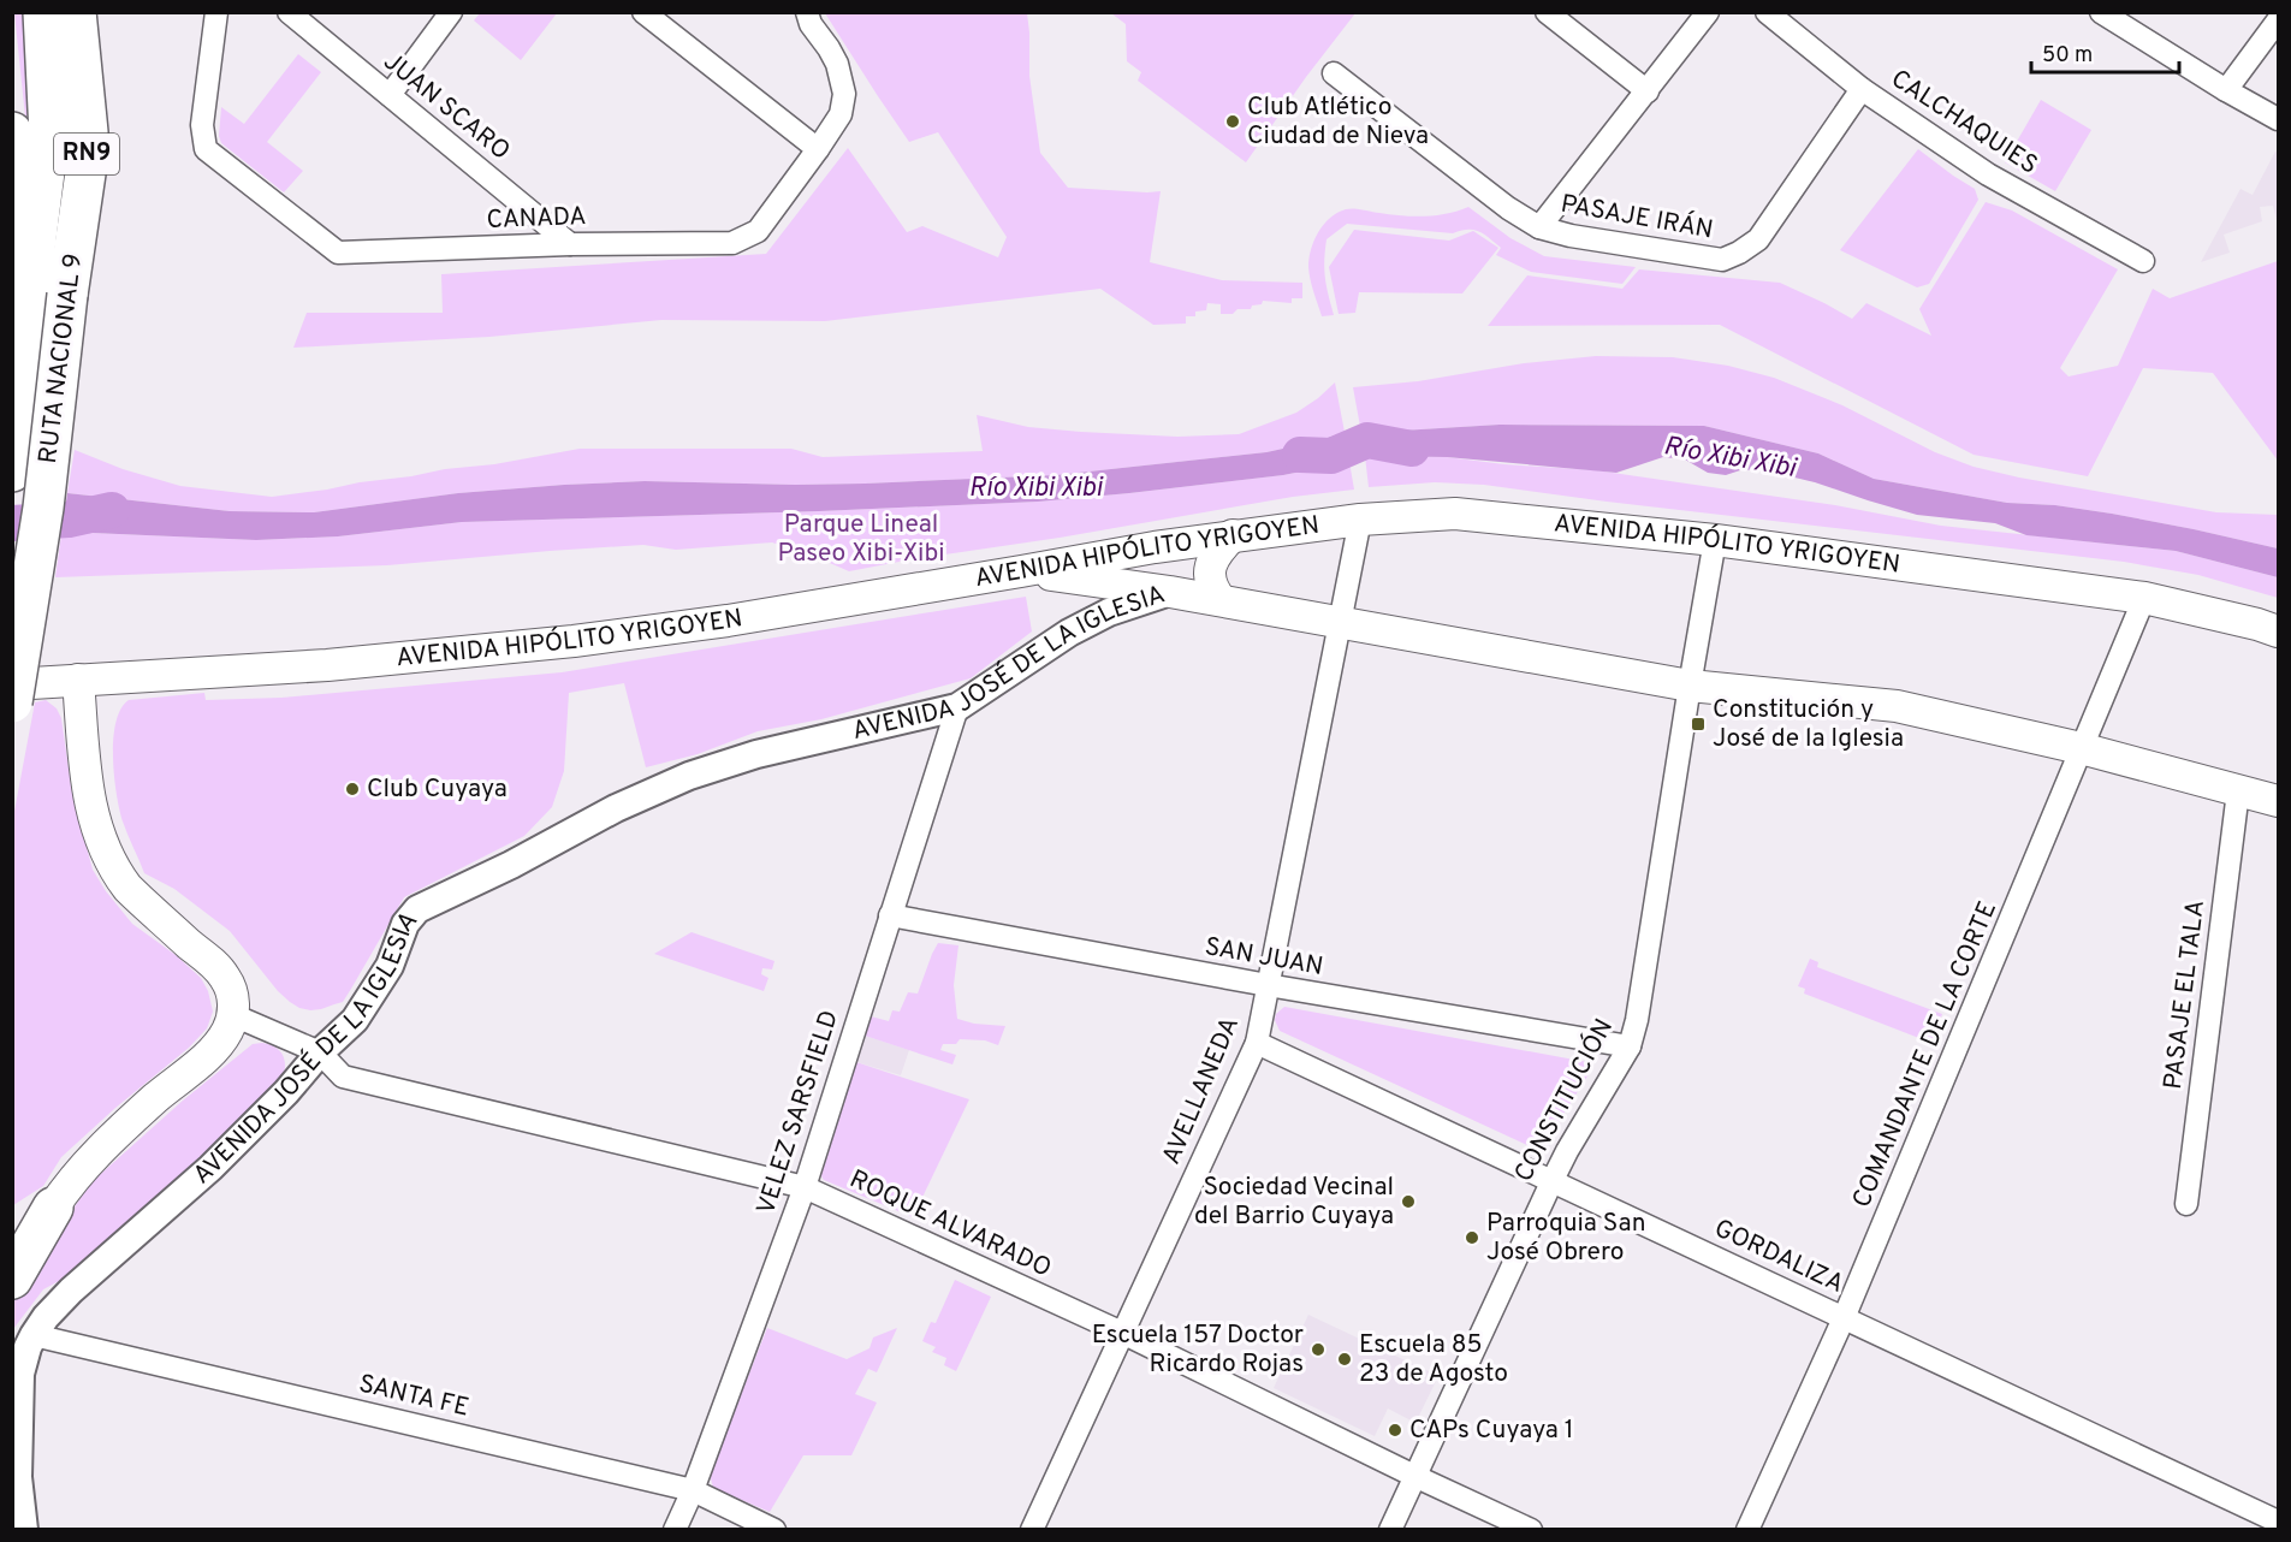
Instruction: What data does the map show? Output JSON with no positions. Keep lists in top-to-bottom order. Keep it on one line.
{"streets":{"highway":["RN9","RUTA NACIONAL 9"],"main road":["AVENIDA HIPÓLITO YRIGOYEN","AVENIDA JOSÉ DE LA IGLESIA"],"street":["JUAN SCARO","CALCHAQUIES","PASAJE IRÁN","CANADA","SAN JUAN","PASAJE EL TALA","COMANDANTE DE LA CORTE","AVELLANEDA","CONSTITUCIÓN","VELEZ SARSFIELD","ROQUE ALVARADO","GORDALIZA","SANTA FE"]},"crossings":[["JUAN SCARO","CANADA"],["CALCHAQUIES","PASAJE IRÁN"],["RN9","RUTA NACIONAL 9"],["AVENIDA HIPÓLITO YRIGOYEN","COMANDANTE DE LA CORTE"],["AVENIDA HIPÓLITO YRIGOYEN","AVELLANEDA"],["AVENIDA HIPÓLITO YRIGOYEN","CONSTITUCIÓN"],["AVENIDA JOSÉ DE LA IGLESIA","PASAJE EL TALA"],["AVENIDA JOSÉ DE LA IGLESIA","COMANDANTE DE LA CORTE"],["AVENIDA JOSÉ DE LA IGLESIA","AVELLANEDA"],["AVENIDA JOSÉ DE LA IGLESIA","CONSTITUCIÓN"],["AVENIDA JOSÉ DE LA IGLESIA","VELEZ SARSFIELD"],["AVENIDA JOSÉ DE LA IGLESIA","ROQUE ALVARADO"],["AVENIDA JOSÉ DE LA IGLESIA","SANTA FE"],["SAN JUAN","AVELLANEDA"],["SAN JUAN","CONSTITUCIÓN"],["SAN JUAN","VELEZ SARSFIELD"],["COMANDANTE DE LA CORTE","GORDALIZA"],["AVELLANEDA","ROQUE ALVARADO"],["AVELLANEDA","GORDALIZA"],["CONSTITUCIÓN","ROQUE ALVARADO"],["CONSTITUCIÓN","GORDALIZA"],["VELEZ SARSFIELD","ROQUE ALVARADO"],["VELEZ SARSFIELD","SANTA FE"]],"water":["Río Xibi Xibi"],"parks":["Parque Lineal Paseo Xibi-Xibi"],"places":{"other":["Club Atlético Ciudad de Nieva","Club Cuyaya","Sociedad Vecinal del Barrio Cuyaya","Parroquia San José Obrero","Escuela 157 Doctor Ricardo Rojas","Escuela 85 23 de Agosto","CAPs Cuyaya 1"],"transit":["Constitución y José de la Iglesia"]},"scale_bar":"50 m"}
